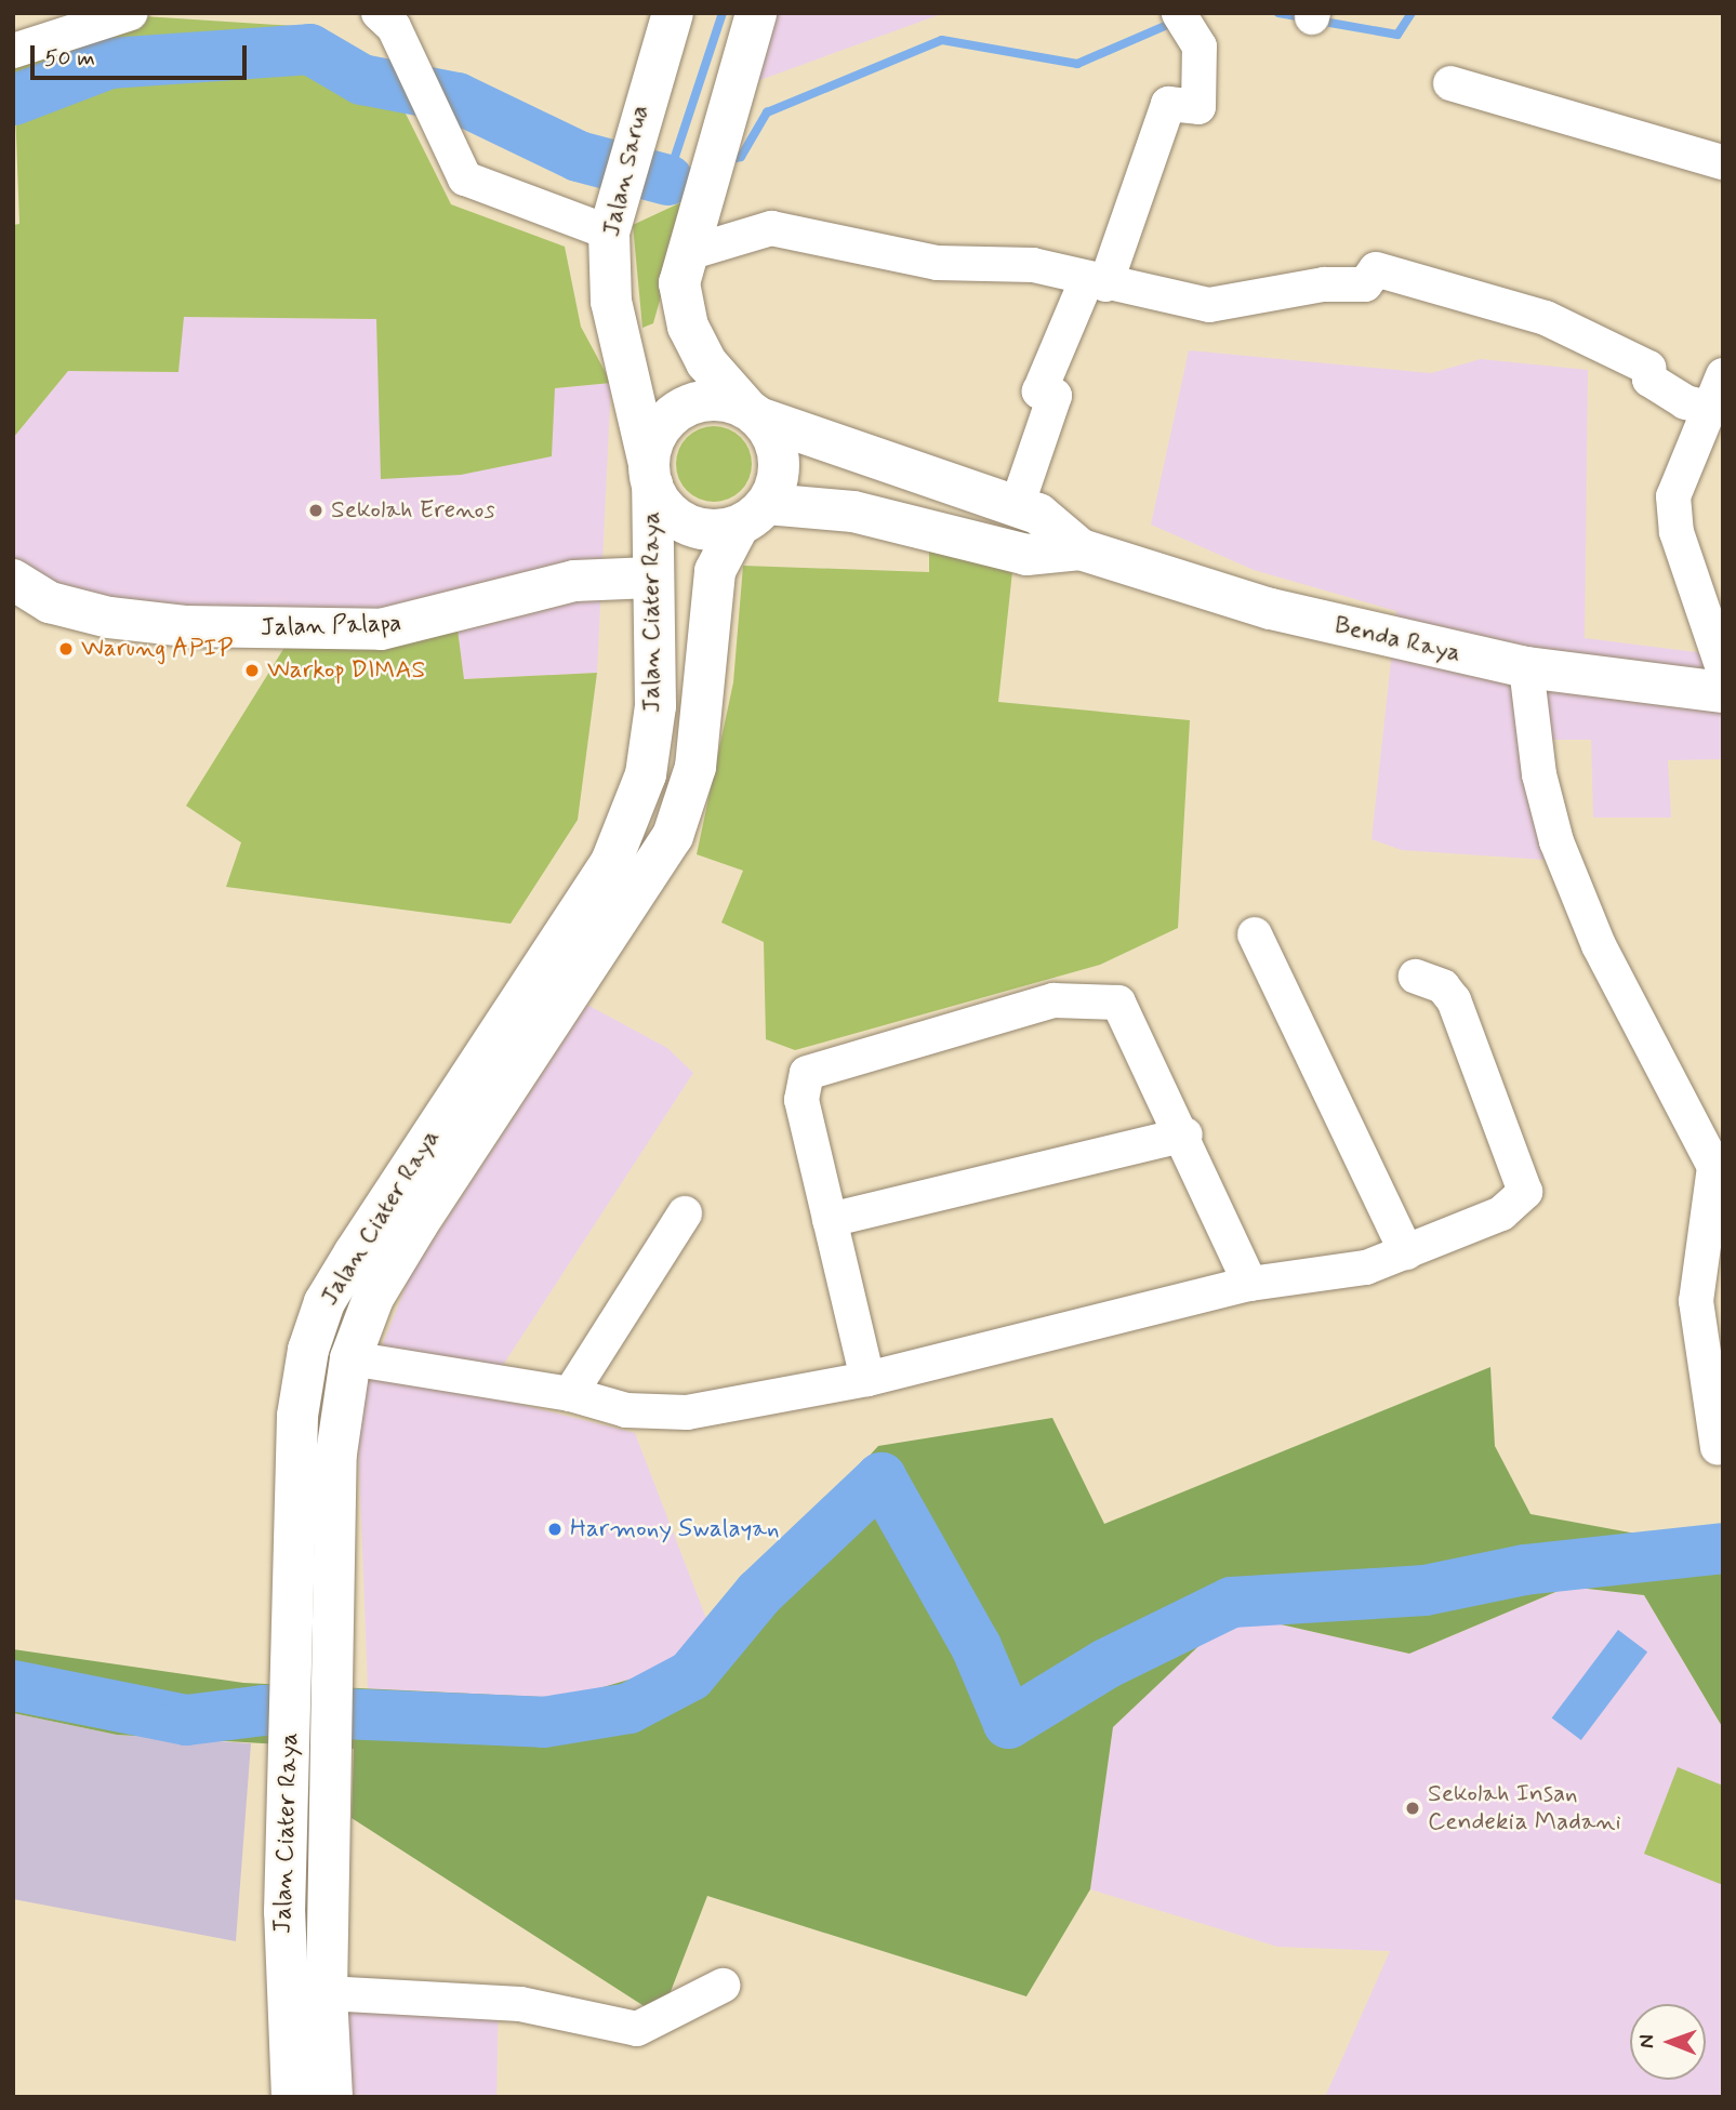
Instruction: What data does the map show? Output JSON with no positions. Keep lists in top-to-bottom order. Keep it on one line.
{"streets":{"main road":["Jalan Sarua","Jalan Ciater Raya","Jalan Palapa","Benda Raya"]},"crossings":[["Jalan Sarua","Jalan Ciater Raya"],["Jalan Sarua","Benda Raya"],["Jalan Ciater Raya","Jalan Palapa"],["Jalan Ciater Raya","Benda Raya"]],"places":["Sekolah Erenos","Warung APIP","Warkop DIMAS","Harmony Swalayan","Sekolah Insan Cendekia Madani"],"scale_bar":"50 m","north":"left"}
